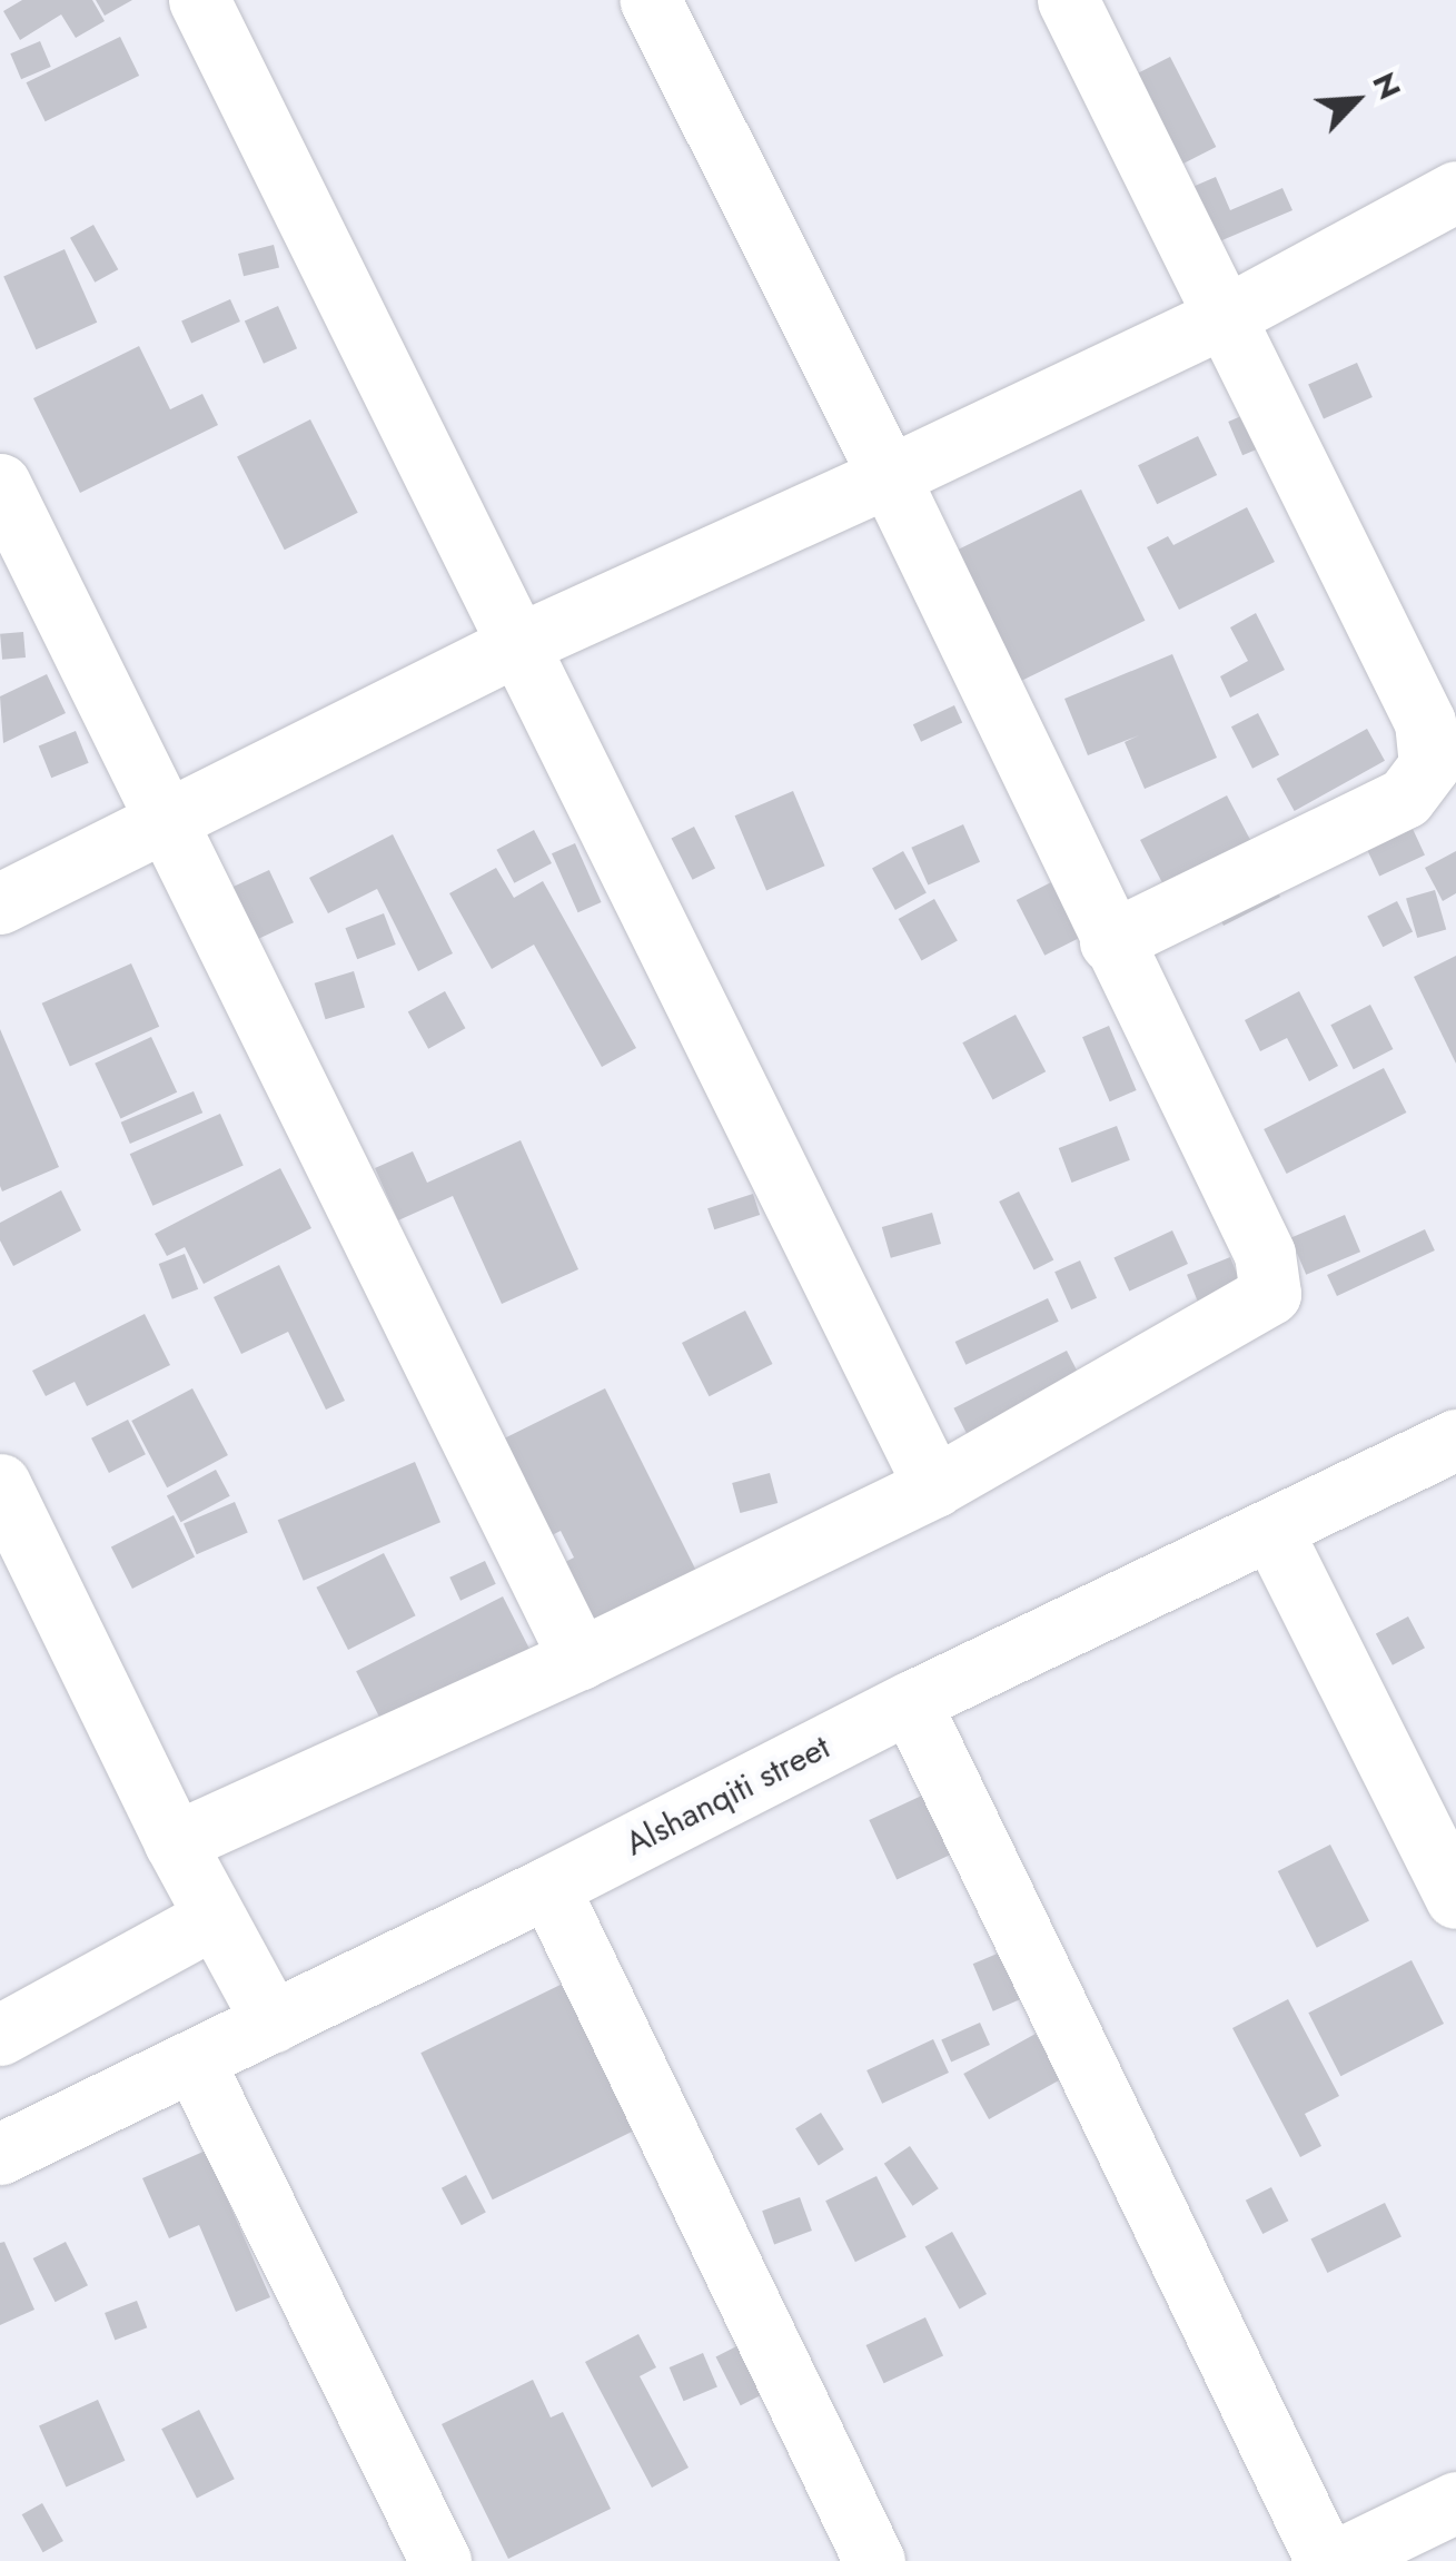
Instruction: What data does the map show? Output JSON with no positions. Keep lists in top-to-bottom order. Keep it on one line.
{"streets":{"street":["Alshanqiti street"]},"north":"top right"}
